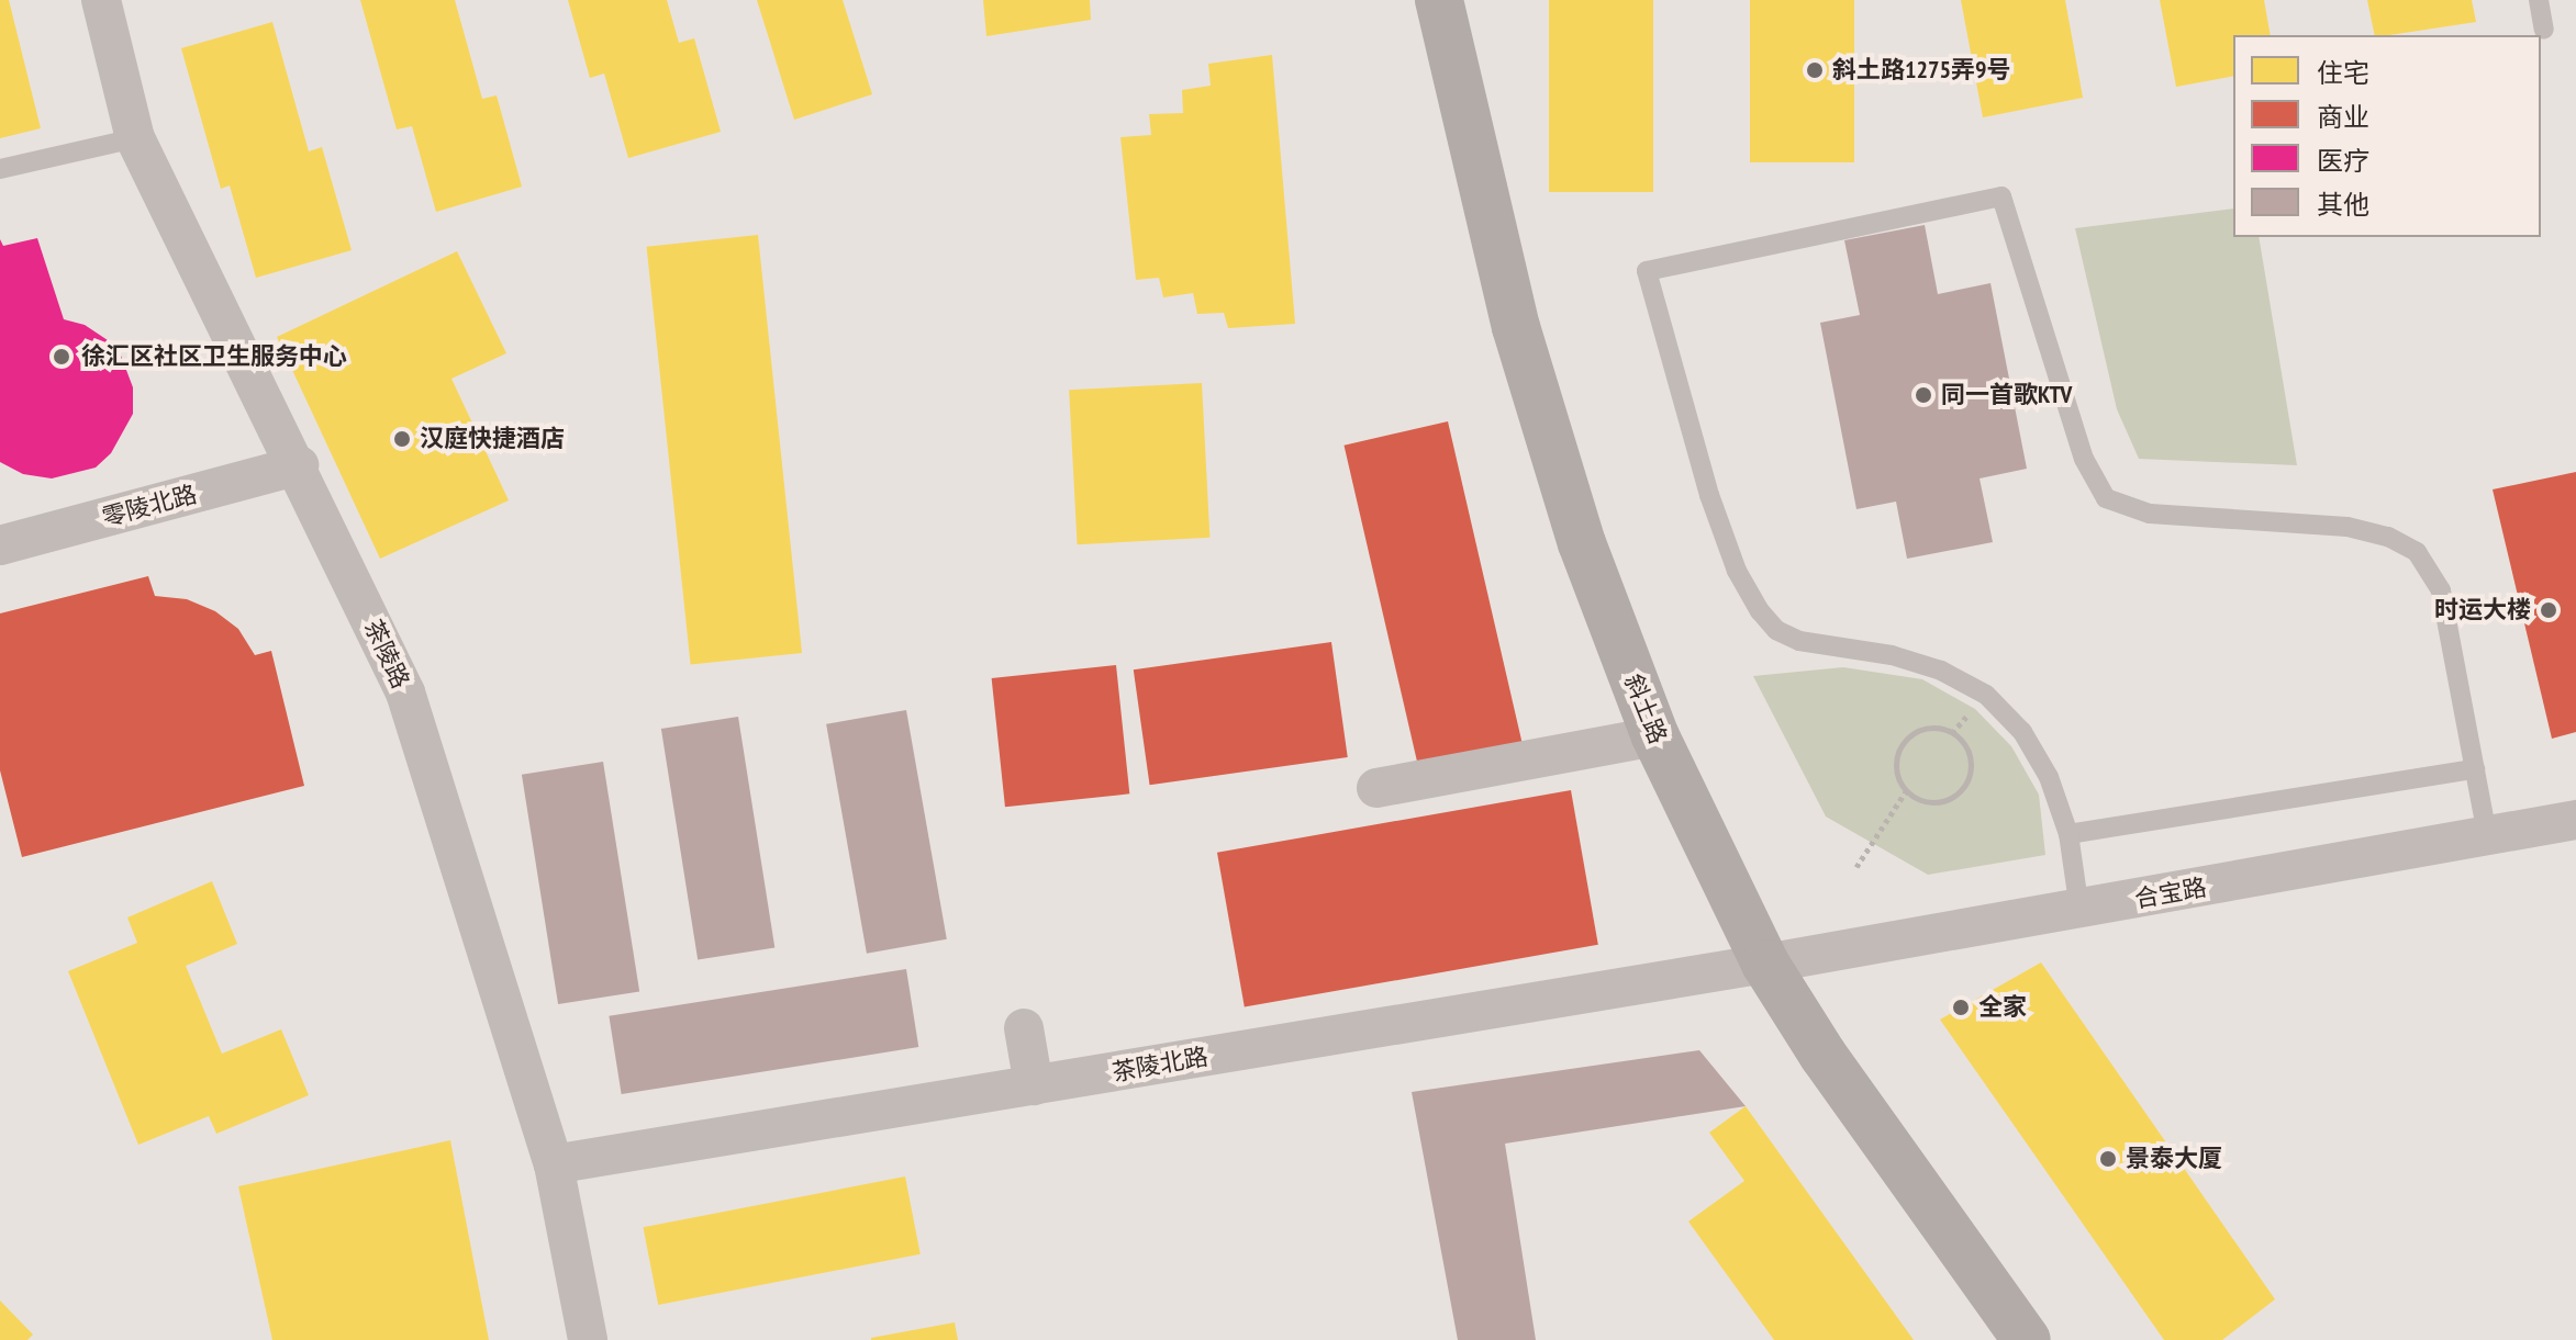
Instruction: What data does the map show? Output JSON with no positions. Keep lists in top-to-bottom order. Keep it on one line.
{"streets":{"main road":["斜土路"],"street":["零陵北路","茶陵路","合宝路","茶陵北路"]},"crossings":[["零陵北路","茶陵路"],["茶陵路","茶陵北路"],["斜土路","合宝路"],["斜土路","茶陵北路"],["合宝路","茶陵北路"]],"places":["斜土路1275弄9号","徐汇区社区卫生服务中心","同一首歌KTV","汉庭快捷酒店","时运大楼","全家","景泰大厦"],"legend":["住宅","商业","医疗","其他"]}
